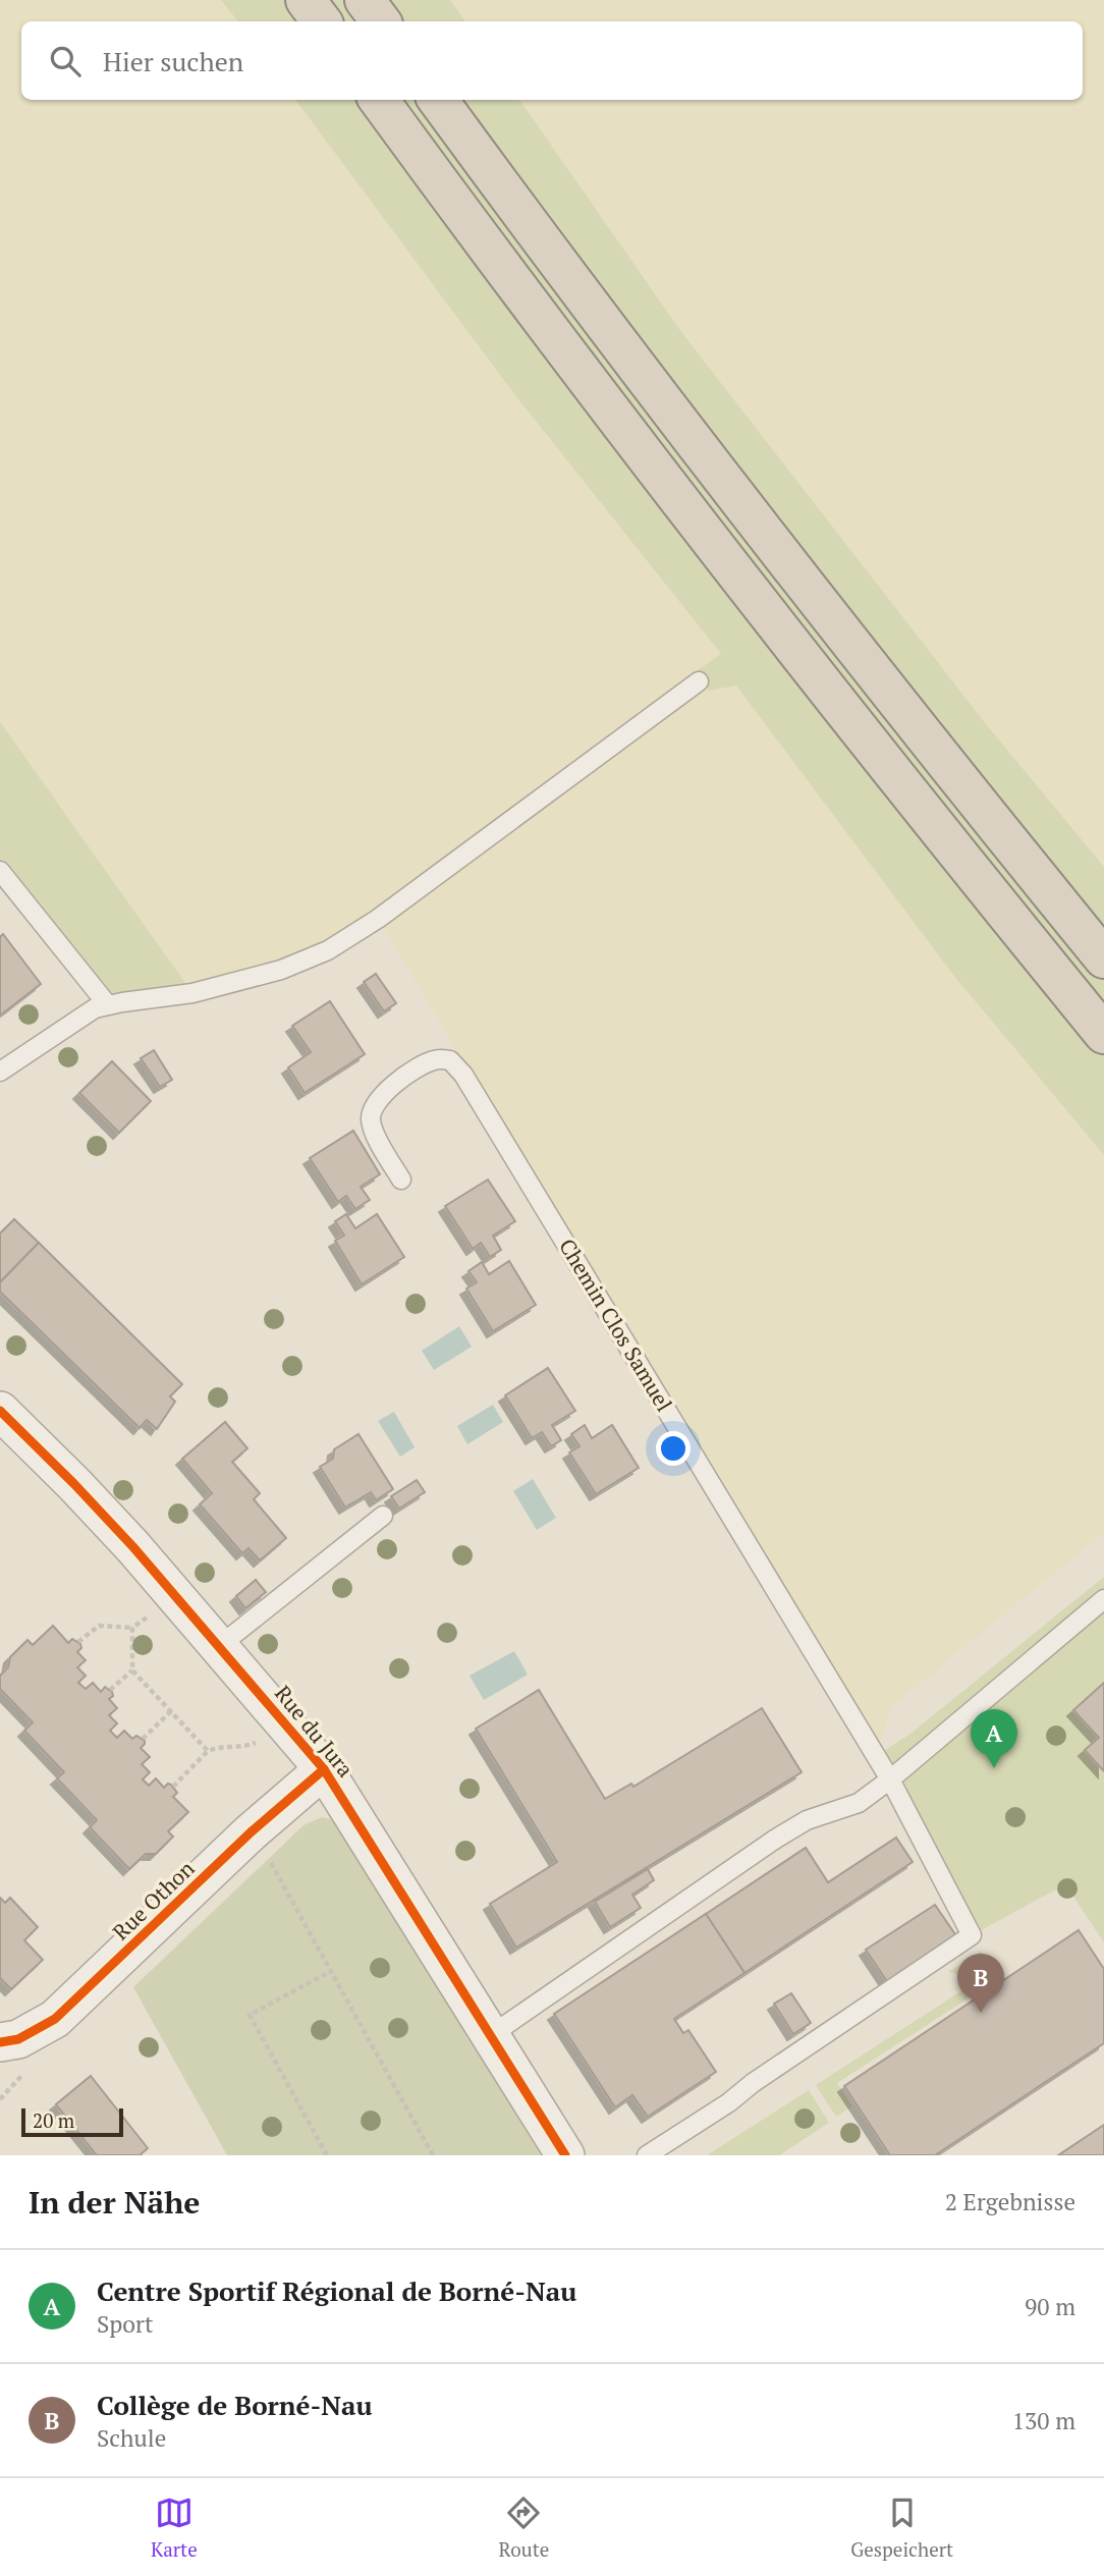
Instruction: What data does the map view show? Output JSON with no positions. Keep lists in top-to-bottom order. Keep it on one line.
{"streets":{"street":["Rue du Jura","Rue Othon"],"lane":["Chemin Clos Samuel"]},"crossings":[["Rue du Jura","Rue Othon"]],"scale_bar":"20 m","page":{"search":"Hier suchen","pins":["A","B"],"scale":"20 m","heading":["In der Nähe","2 Ergebnisse"],"list":[{"mark":"A","name":"Centre Sportif Régional de Borné-Nau","note":"Sport","value":"90 m"},{"mark":"B","name":"Collège de Borné-Nau","note":"Schule","value":"130 m"}],"nav":["Karte","Route","Gespeichert"]}}
